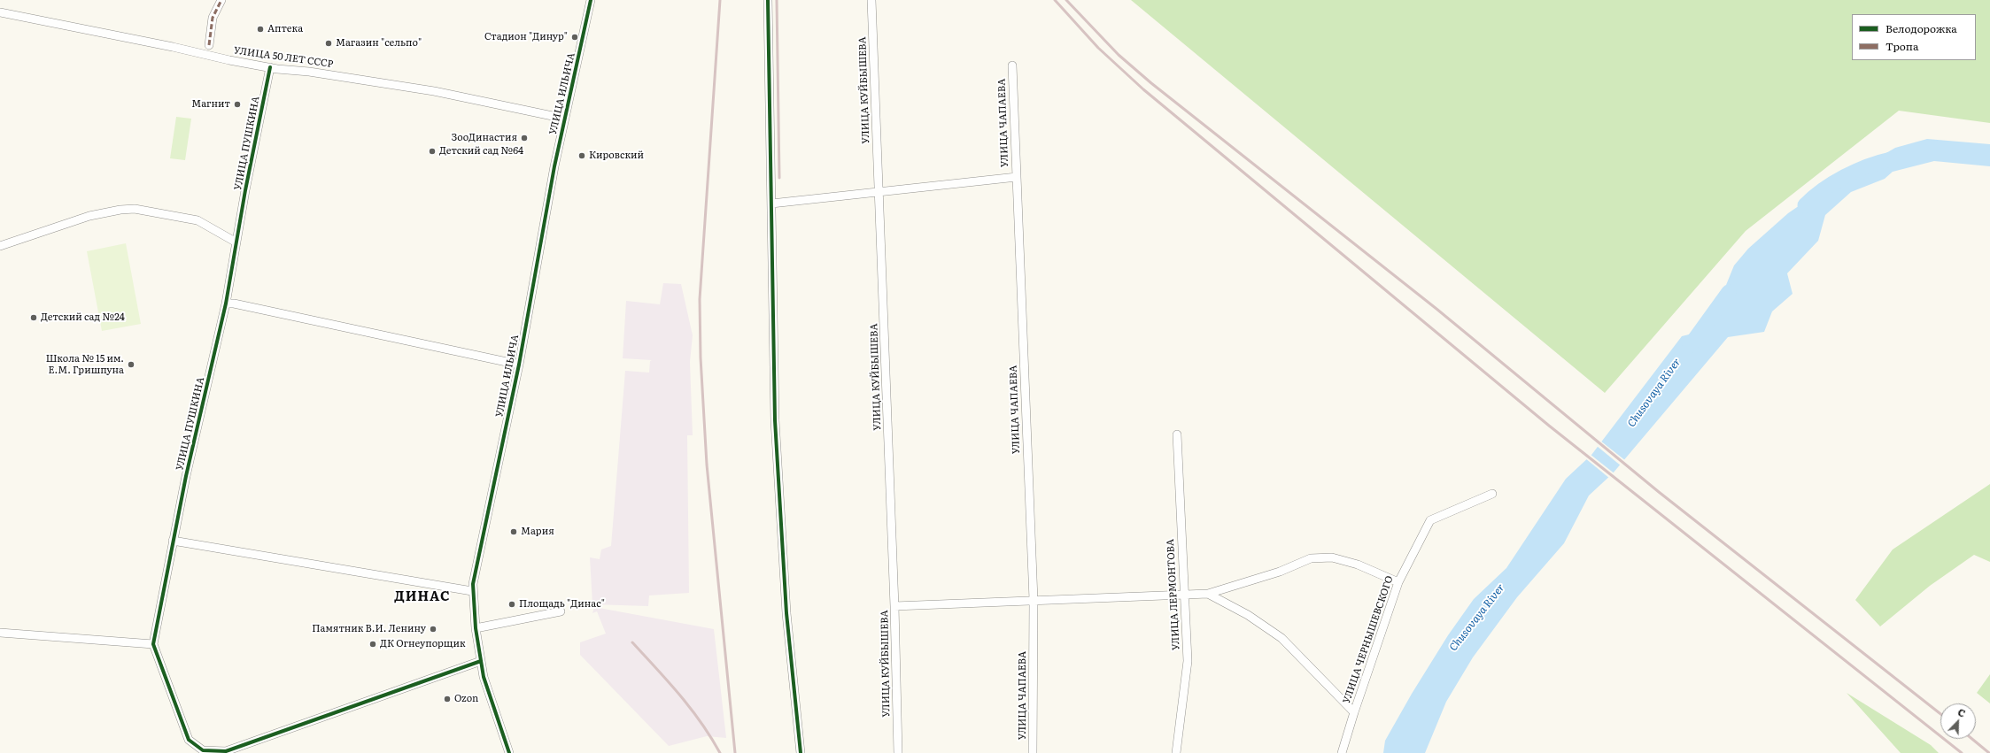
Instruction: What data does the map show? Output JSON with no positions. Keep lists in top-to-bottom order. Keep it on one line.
{"streets":{"street":["УЛИЦА 50 ЛЕТ СССР","УЛИЦА КУЙБЫШЕВА","УЛИЦА ИЛЬИЧА","УЛИЦА ЧАПАЕВА","УЛИЦА ПУШКИНА","УЛИЦА ЛЕРМОНТОВА","УЛИЦА ЧЕРНЫШЕВСКОГО"]},"crossings":[["УЛИЦА 50 ЛЕТ СССР","УЛИЦА ИЛЬИЧА"],["УЛИЦА 50 ЛЕТ СССР","УЛИЦА ПУШКИНА"]],"districts":["ДИНАС"],"water":["Chusovaya River"],"places":["Аптека","Стадион \"Динур\"","Магазин \"сельпо\"","Магнит","ЗооДинастия","Детский сад №64","Кировский","Детский сад №24","Школа № 15 им. Е.М. Гришпуна","Мария","Площадь \"Динас\"","Памятник В.И. Ленину","ДК Огнеупорщик","Ozon"],"legend":["Велодорожка","Тропа"],"north":"top right"}
